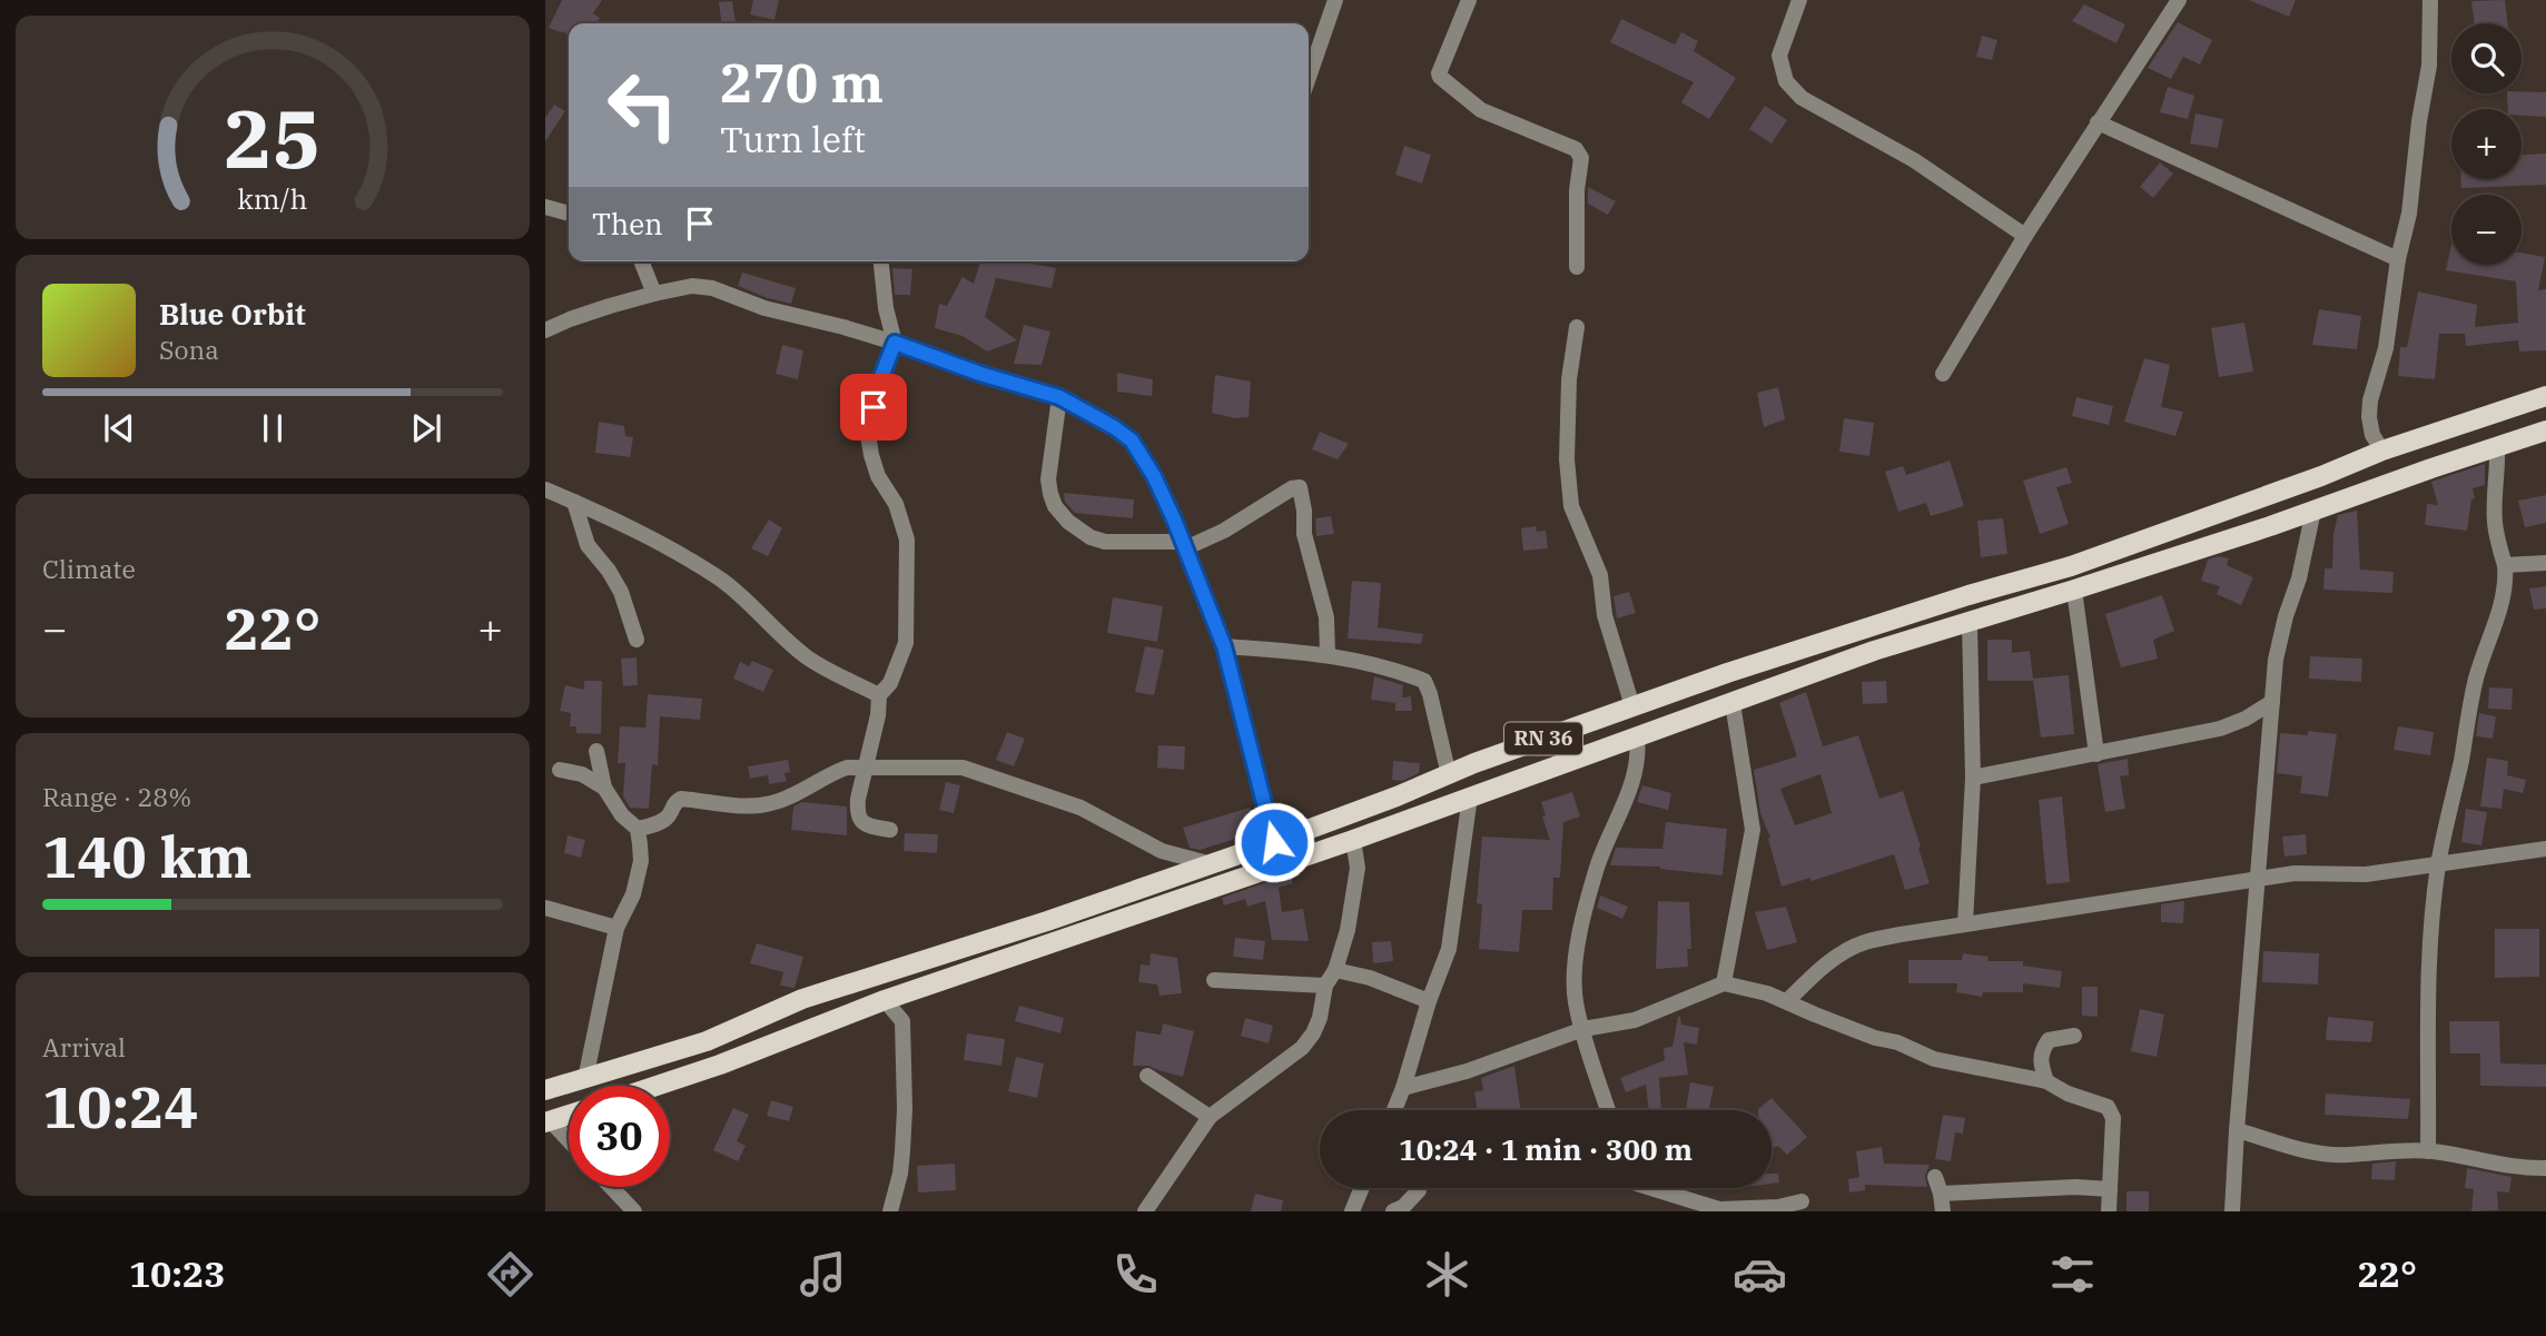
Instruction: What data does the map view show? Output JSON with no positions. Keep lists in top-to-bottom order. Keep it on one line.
{"streets":{"main road":["RN 36"]},"page":{"map_buttons":["+","−"],"turn":["270 m","Turn left"],"then":"Then","song":["Blue Orbit","Sona"],"tile":["Climate",["Range · 28%","140 km"],["Arrival","10:24"]],"heat":["−","22°","+"],"limit":"30","trip":"10:24 · 1 min · 300 m","tabs":["10:23","22°"],"gauge":["25","km/h"]}}
